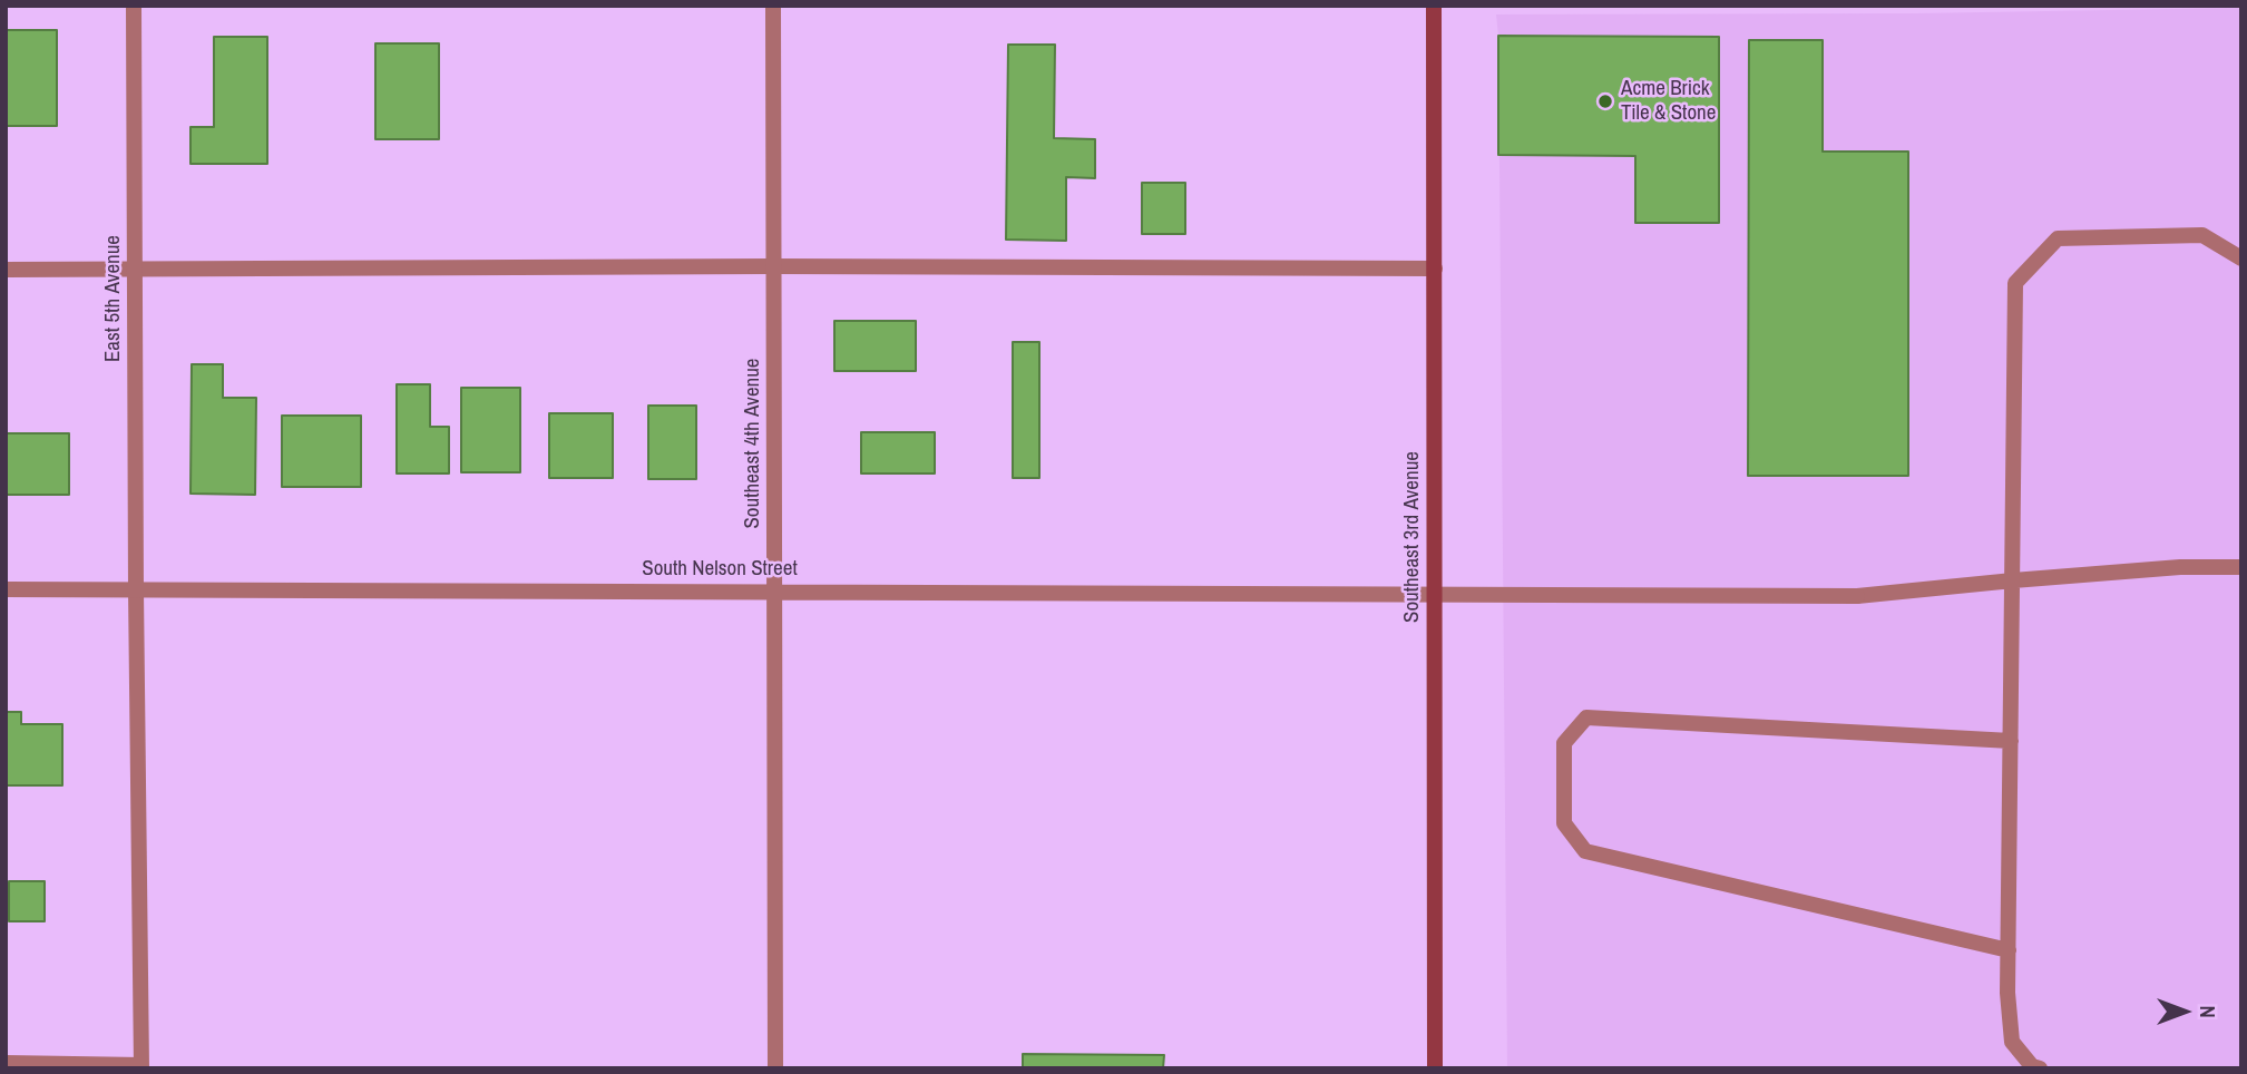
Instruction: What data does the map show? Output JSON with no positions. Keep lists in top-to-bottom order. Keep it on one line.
{"streets":{"main road":["Southeast 3rd Avenue"],"street":["East 5th Avenue","Southeast 4th Avenue","South Nelson Street"]},"crossings":[["East 5th Avenue","South Nelson Street"],["Southeast 4th Avenue","South Nelson Street"],["Southeast 3rd Avenue","South Nelson Street"]],"places":["Acme Brick Tile & Stone"],"north":"right"}
